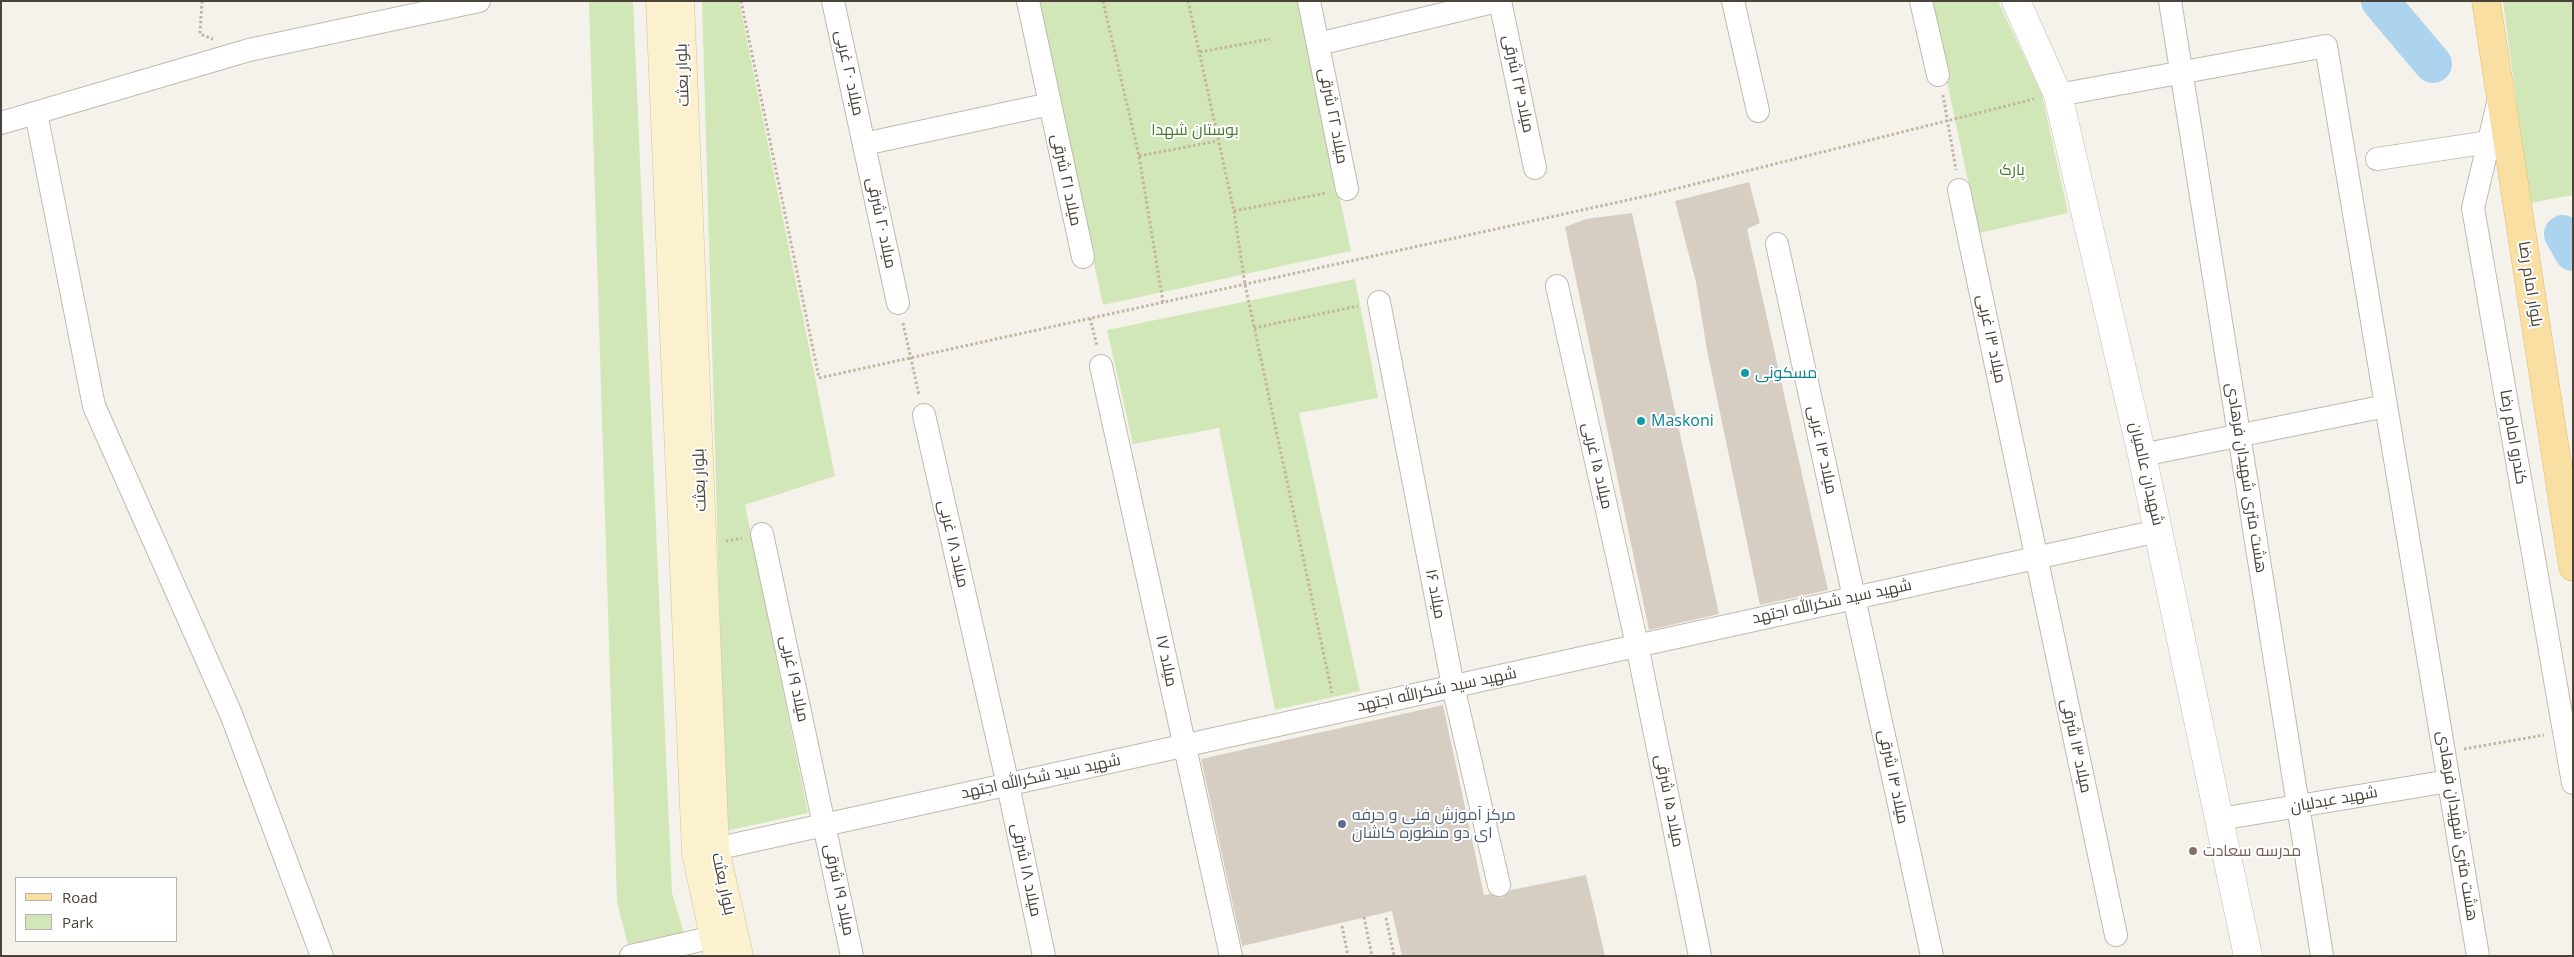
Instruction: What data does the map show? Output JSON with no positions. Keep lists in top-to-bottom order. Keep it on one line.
{"streets":{"main road":["بلوار بعثت","بلوار امام رضا"],"street":["میلاد ۲۰ غربی","میلاد ۲۳ شرقی","میلاد ۲۲ شرقی","میلاد ۲۱ شرقی","میلاد ۲۰ شرقی","میلاد ۱۳ غربی","کندرو امام رضا","میلاد ۱۴ غربی","میلاد ۱۵ غربی","شهیدان عالمیان","هشت متری شهیدان فرهادی","میلاد ۱۸ غربی","میلاد ۱۶","شهید سید شکرالله اجتهد","میلاد ۱۷","میلاد ۱۹ غربی","میلاد ۱۳ شرقی","میلاد ۱۴ شرقی","شهید عبدلیان","میلاد ۱۵ شرقی","میلاد ۱۸ شرقی","میلاد ۱۹ شرقی"]},"crossings":[["میلاد ۲۰ غربی","میلاد ۲۰ شرقی"],["بلوار بعثت","شهید سید شکرالله اجتهد"],["بلوار امام رضا","کندرو امام رضا"],["میلاد ۱۳ غربی","شهید سید شکرالله اجتهد"],["میلاد ۱۳ غربی","میلاد ۱۳ شرقی"],["میلاد ۱۴ غربی","شهید سید شکرالله اجتهد"],["میلاد ۱۴ غربی","میلاد ۱۴ شرقی"],["میلاد ۱۵ غربی","شهید سید شکرالله اجتهد"],["میلاد ۱۵ غربی","میلاد ۱۵ شرقی"],["شهیدان عالمیان","شهید سید شکرالله اجتهد"],["شهیدان عالمیان","شهید عبدلیان"],["هشت متری شهیدان فرهادی","شهید عبدلیان"],["میلاد ۱۸ غربی","شهید سید شکرالله اجتهد"],["میلاد ۱۸ غربی","میلاد ۱۸ شرقی"],["میلاد ۱۶","شهید سید شکرالله اجتهد"],["شهید سید شکرالله اجتهد","میلاد ۱۷"],["شهید سید شکرالله اجتهد","میلاد ۱۹ غربی"],["شهید سید شکرالله اجتهد","میلاد ۱۳ شرقی"],["شهید سید شکرالله اجتهد","میلاد ۱۴ شرقی"],["شهید سید شکرالله اجتهد","میلاد ۱۵ شرقی"],["شهید سید شکرالله اجتهد","میلاد ۱۸ شرقی"],["شهید سید شکرالله اجتهد","میلاد ۱۹ شرقی"],["میلاد ۱۹ غربی","میلاد ۱۹ شرقی"]],"parks":["بوستان شهدا","پارک"],"places":["مسکونی","Maskoni","مرکز آموزش فنی و حرفه ای دو منظوره کاشان","مدرسه سعادت"],"legend":["Road","Park"]}
